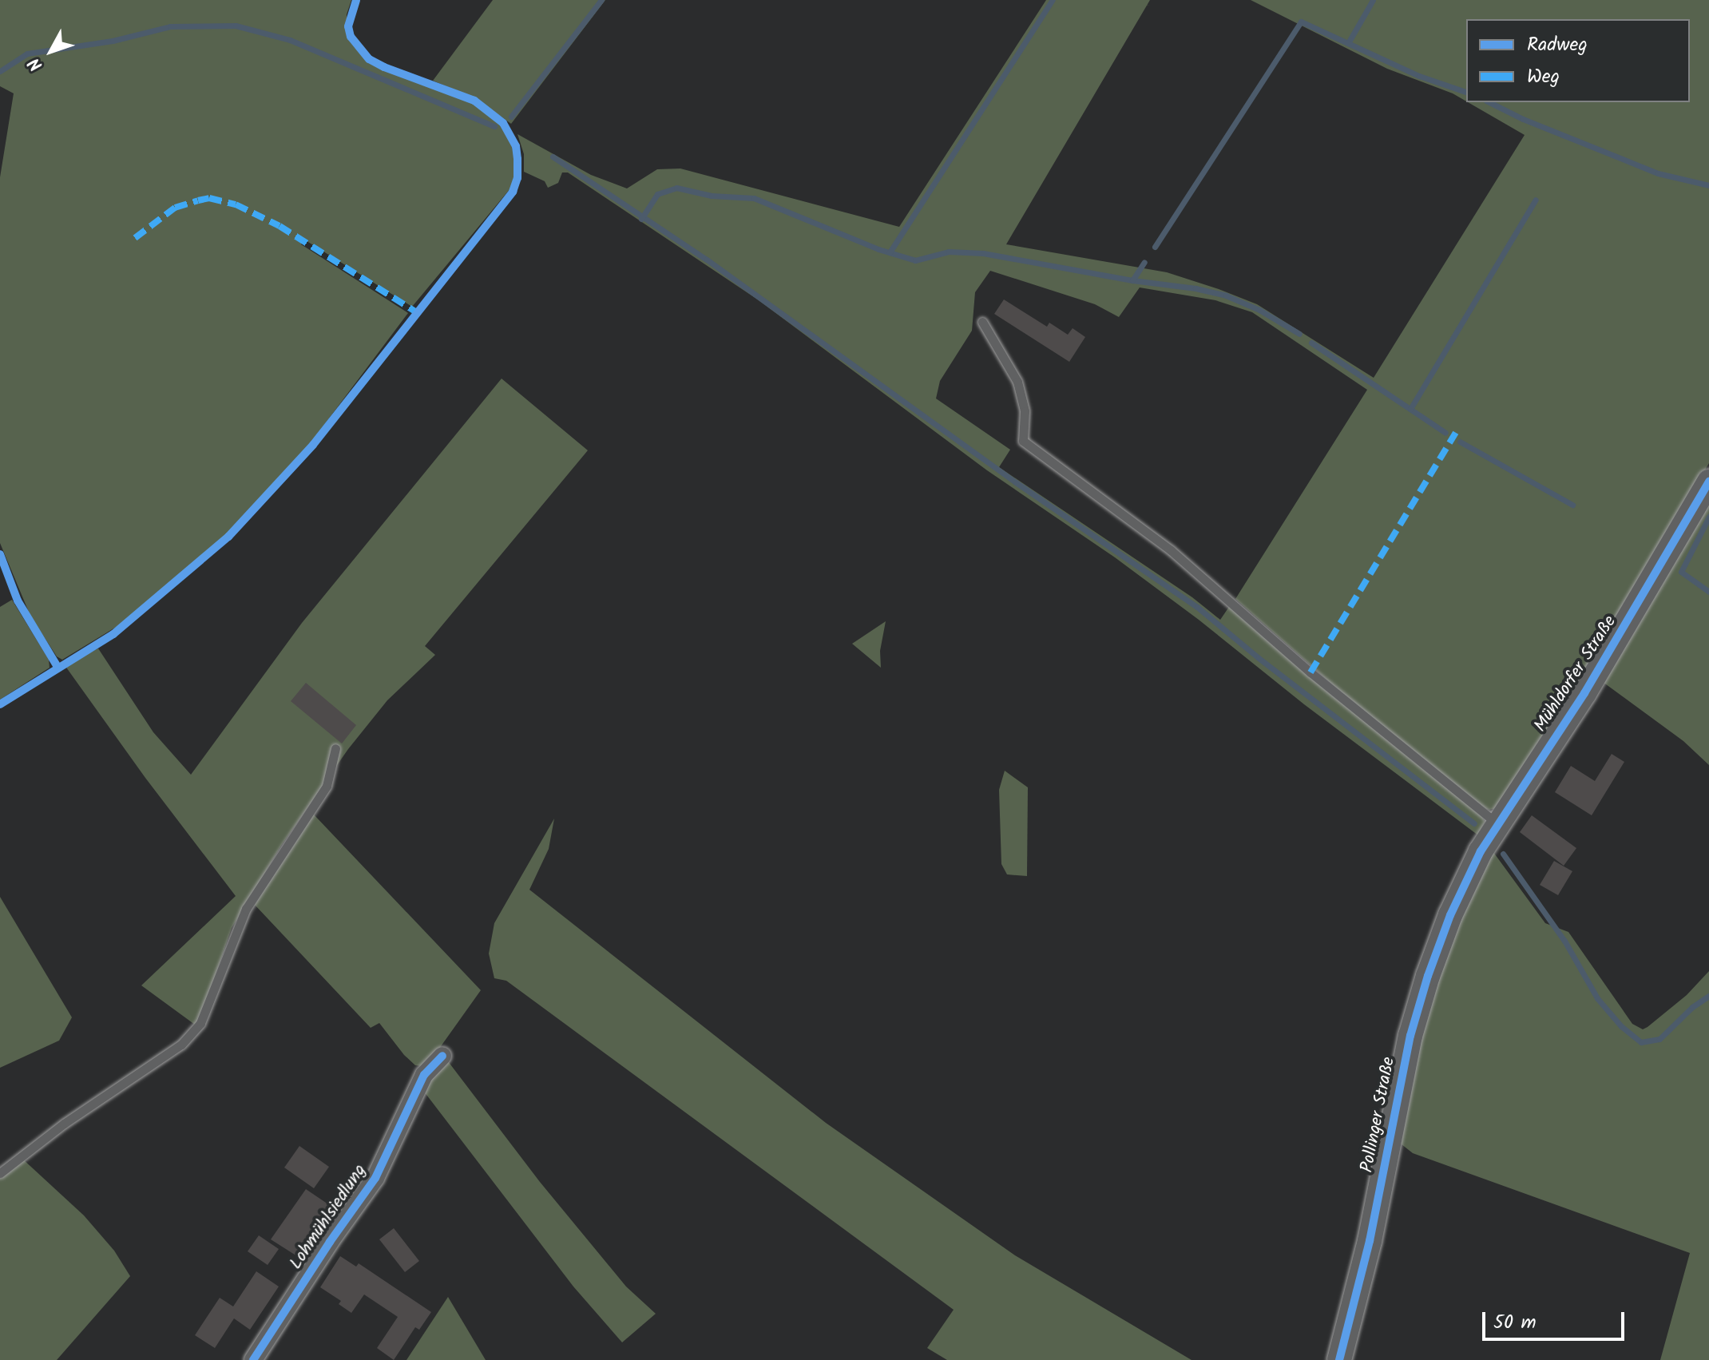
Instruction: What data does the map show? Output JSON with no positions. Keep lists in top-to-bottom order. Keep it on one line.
{"streets":{"street":["Mühldorfer Straße","Pollinger Straße","Lohmühlsiedlung"]},"crossings":[["Mühldorfer Straße","Pollinger Straße"]],"legend":["Radweg","Weg"],"scale_bar":"50 m","north":"bottom left"}
